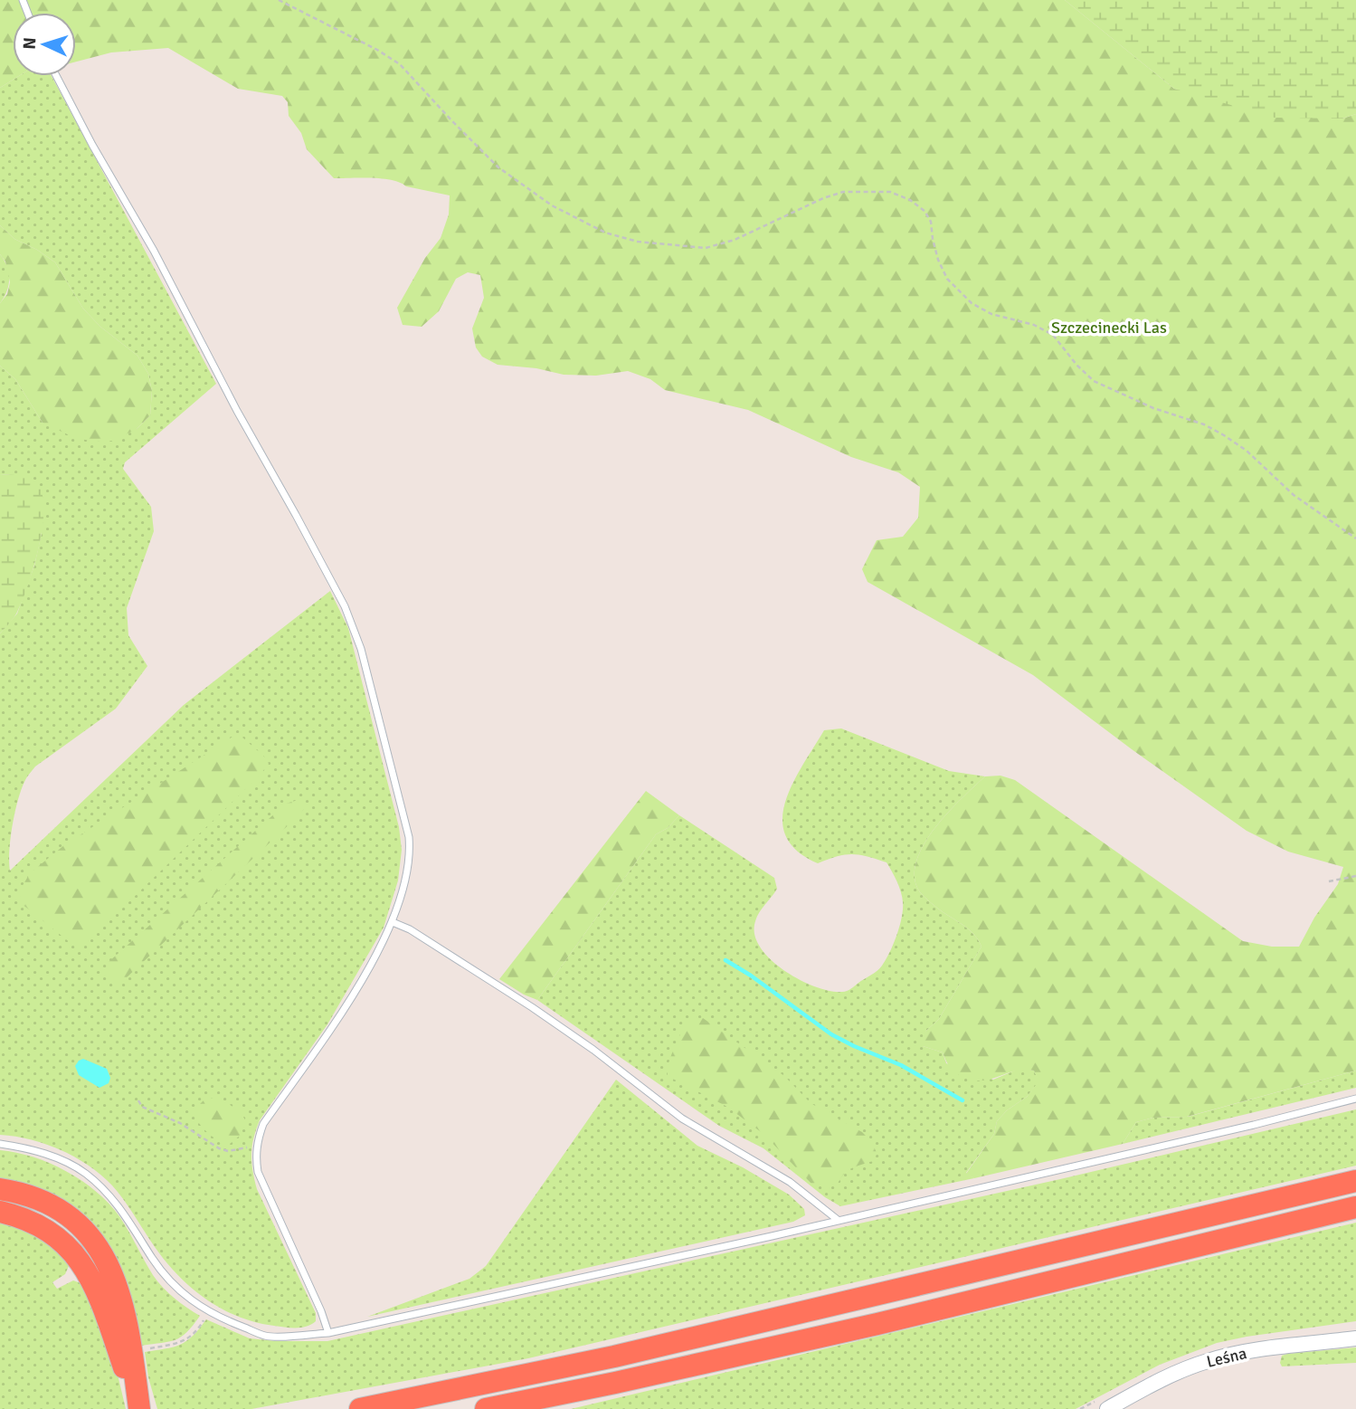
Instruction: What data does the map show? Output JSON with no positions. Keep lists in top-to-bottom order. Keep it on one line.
{"streets":{"street":["Leśna"]},"parks":["Szczecinecki Las"],"north":"left"}
